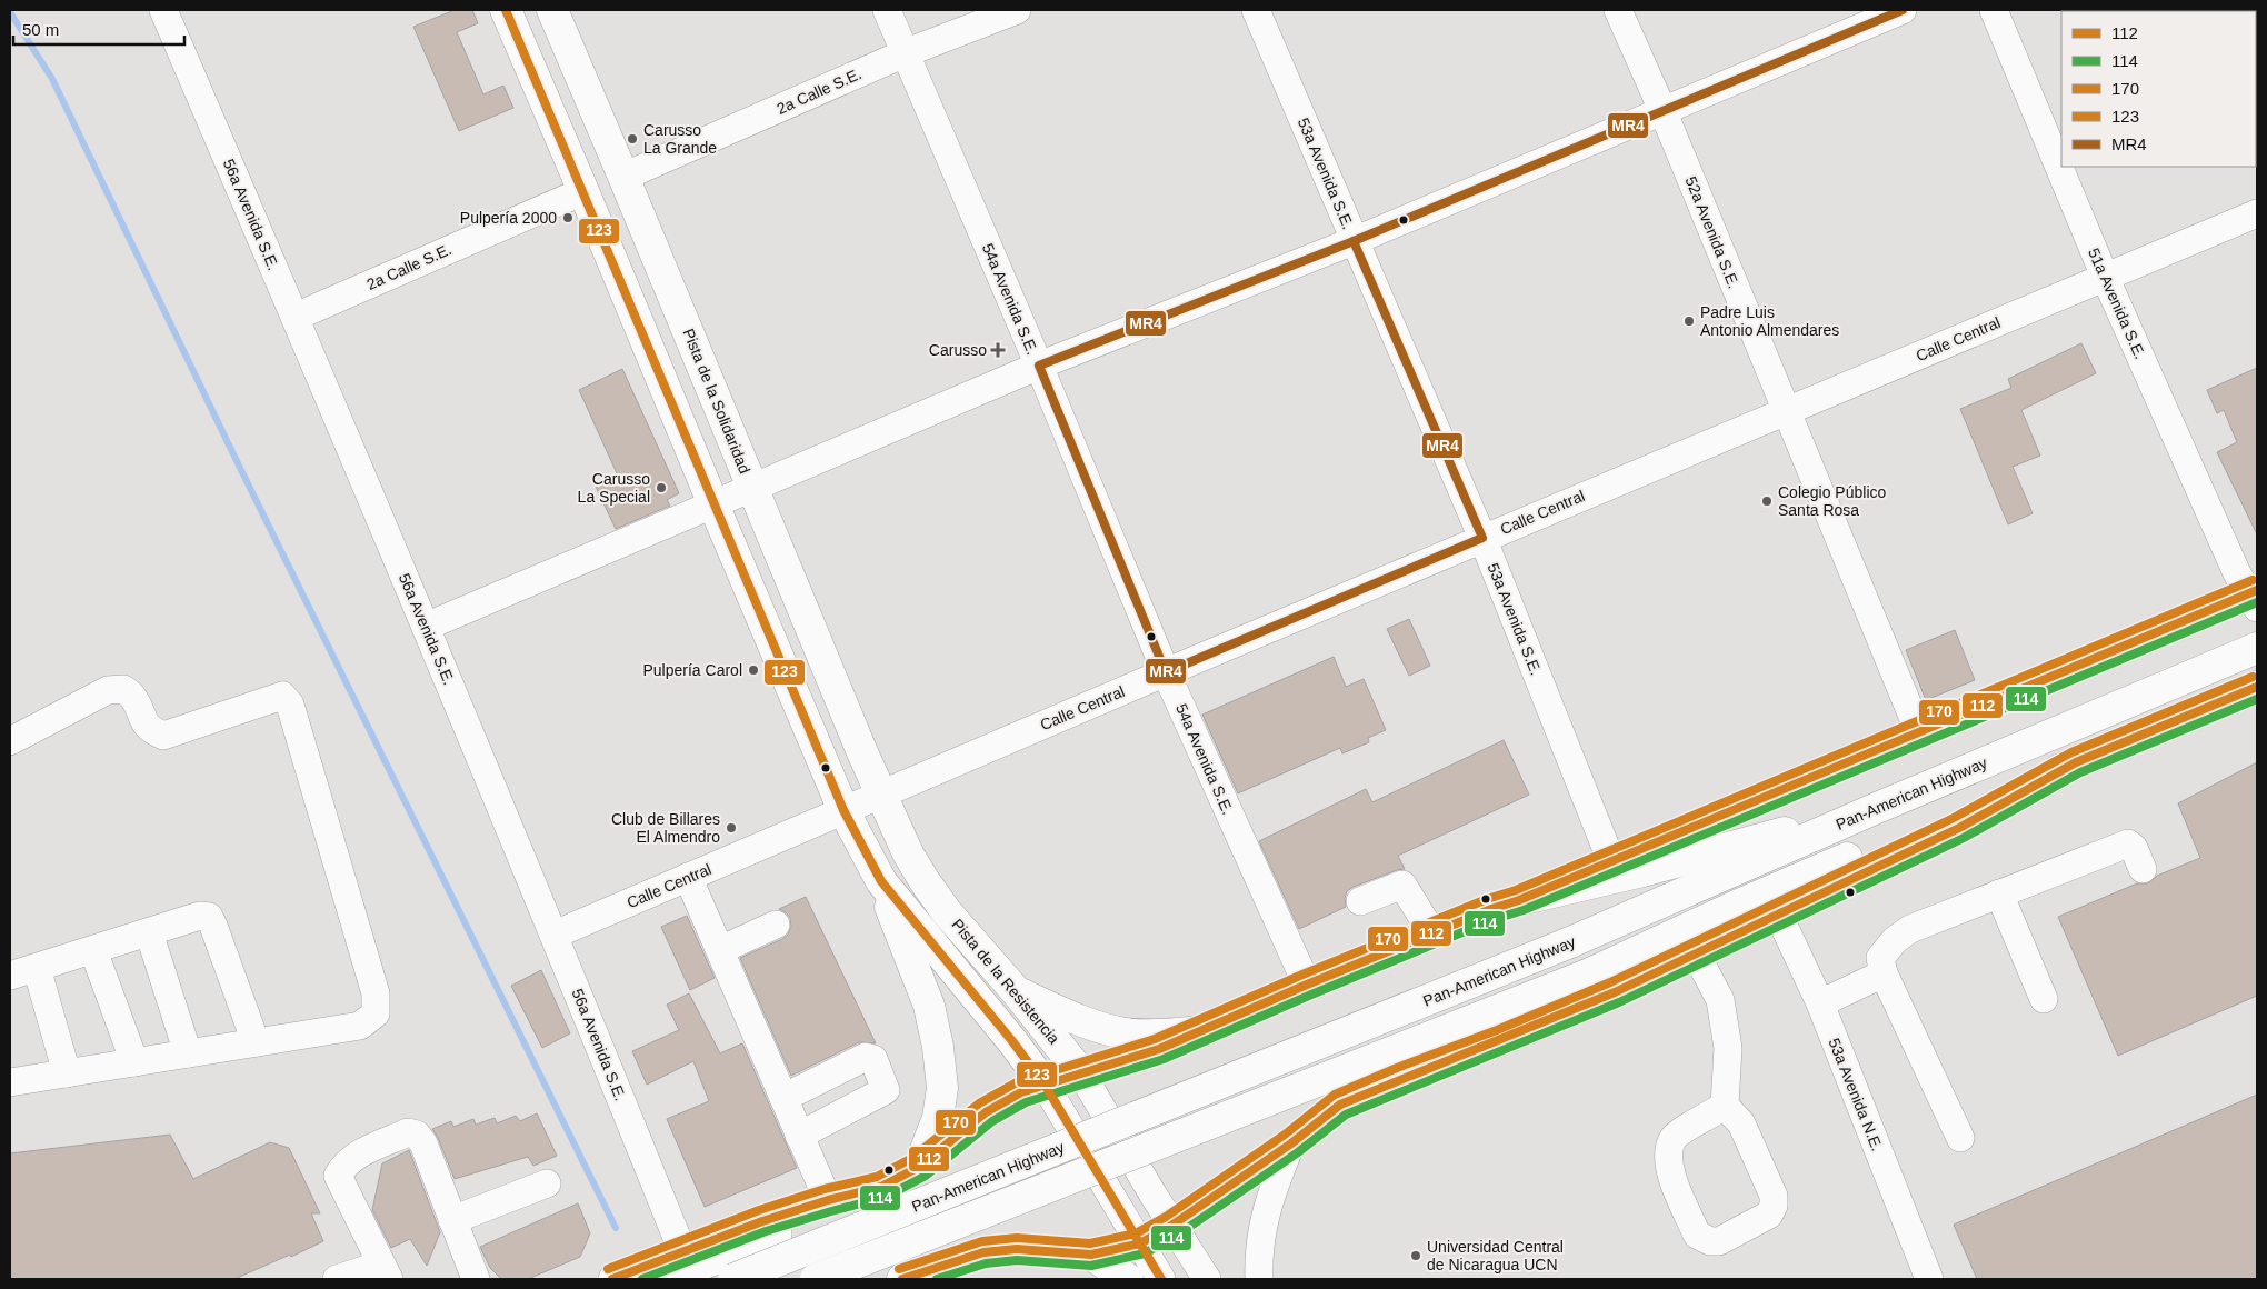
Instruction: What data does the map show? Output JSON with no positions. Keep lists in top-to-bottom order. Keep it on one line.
{"streets":{"main road":["Pista de la Solidaridad","Pan-American Highway","Pista de la Resistencia"],"street":["2a Calle S.E.","53a Avenida S.E.","56a Avenida S.E.","52a Avenida S.E.","54a Avenida S.E.","51a Avenida S.E.","Calle Central","53a Avenida N.E."]},"crossings":[["2a Calle S.E.","56a Avenida S.E."],["2a Calle S.E.","54a Avenida S.E."],["2a Calle S.E.","Pista de la Solidaridad"],["53a Avenida S.E.","Calle Central"],["56a Avenida S.E.","Calle Central"],["52a Avenida S.E.","Calle Central"],["54a Avenida S.E.","Calle Central"],["51a Avenida S.E.","Calle Central"],["Calle Central","Pista de la Solidaridad"],["Calle Central","Pista de la Resistencia"],["Pista de la Solidaridad","Pista de la Resistencia"]],"places":{"other":["Carusso La Grande","Pulpería 2000","Padre Luis Antonio Almendares","Carusso La Special","Colegio Público Santa Rosa","Pulpería Carol","Club de Billares El Almendro","Universidad Central de Nicaragua UCN"],"health":["Carusso"]},"lines":["transit line 123","transit line MR4","transit line 170","transit line 112","transit line 114"],"legend":["112","114","170","123","MR4"],"scale_bar":"50 m"}
